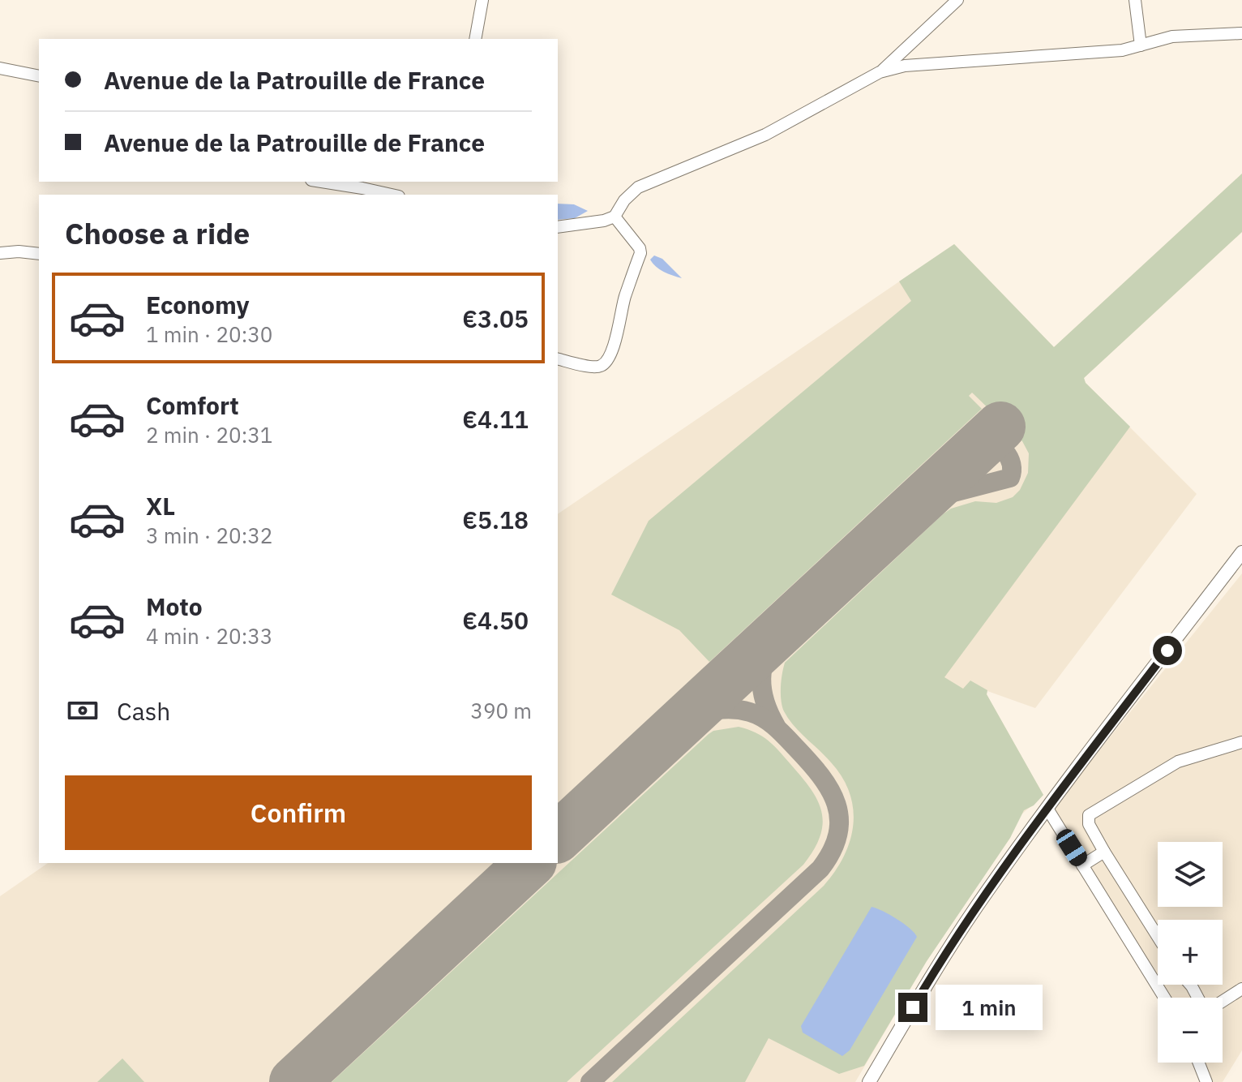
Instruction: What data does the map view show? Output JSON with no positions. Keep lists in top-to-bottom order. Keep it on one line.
{"page":{"banner":["Avenue de la Patrouille de France","Avenue de la Patrouille de France"],"heading":"Choose a ride","list":[{"name":"Economy","note":"1 min · 20:30","value":"€3.05"},{"name":"Comfort","note":"2 min · 20:31","value":"€4.11"},{"name":"XL","note":"3 min · 20:32","value":"€5.18"},{"name":"Moto","note":"4 min · 20:33","value":"€4.50"}],"pay":["Cash","390 m"],"buttons":"Confirm","map_buttons":["+","−"],"bubble":"1 min"}}
